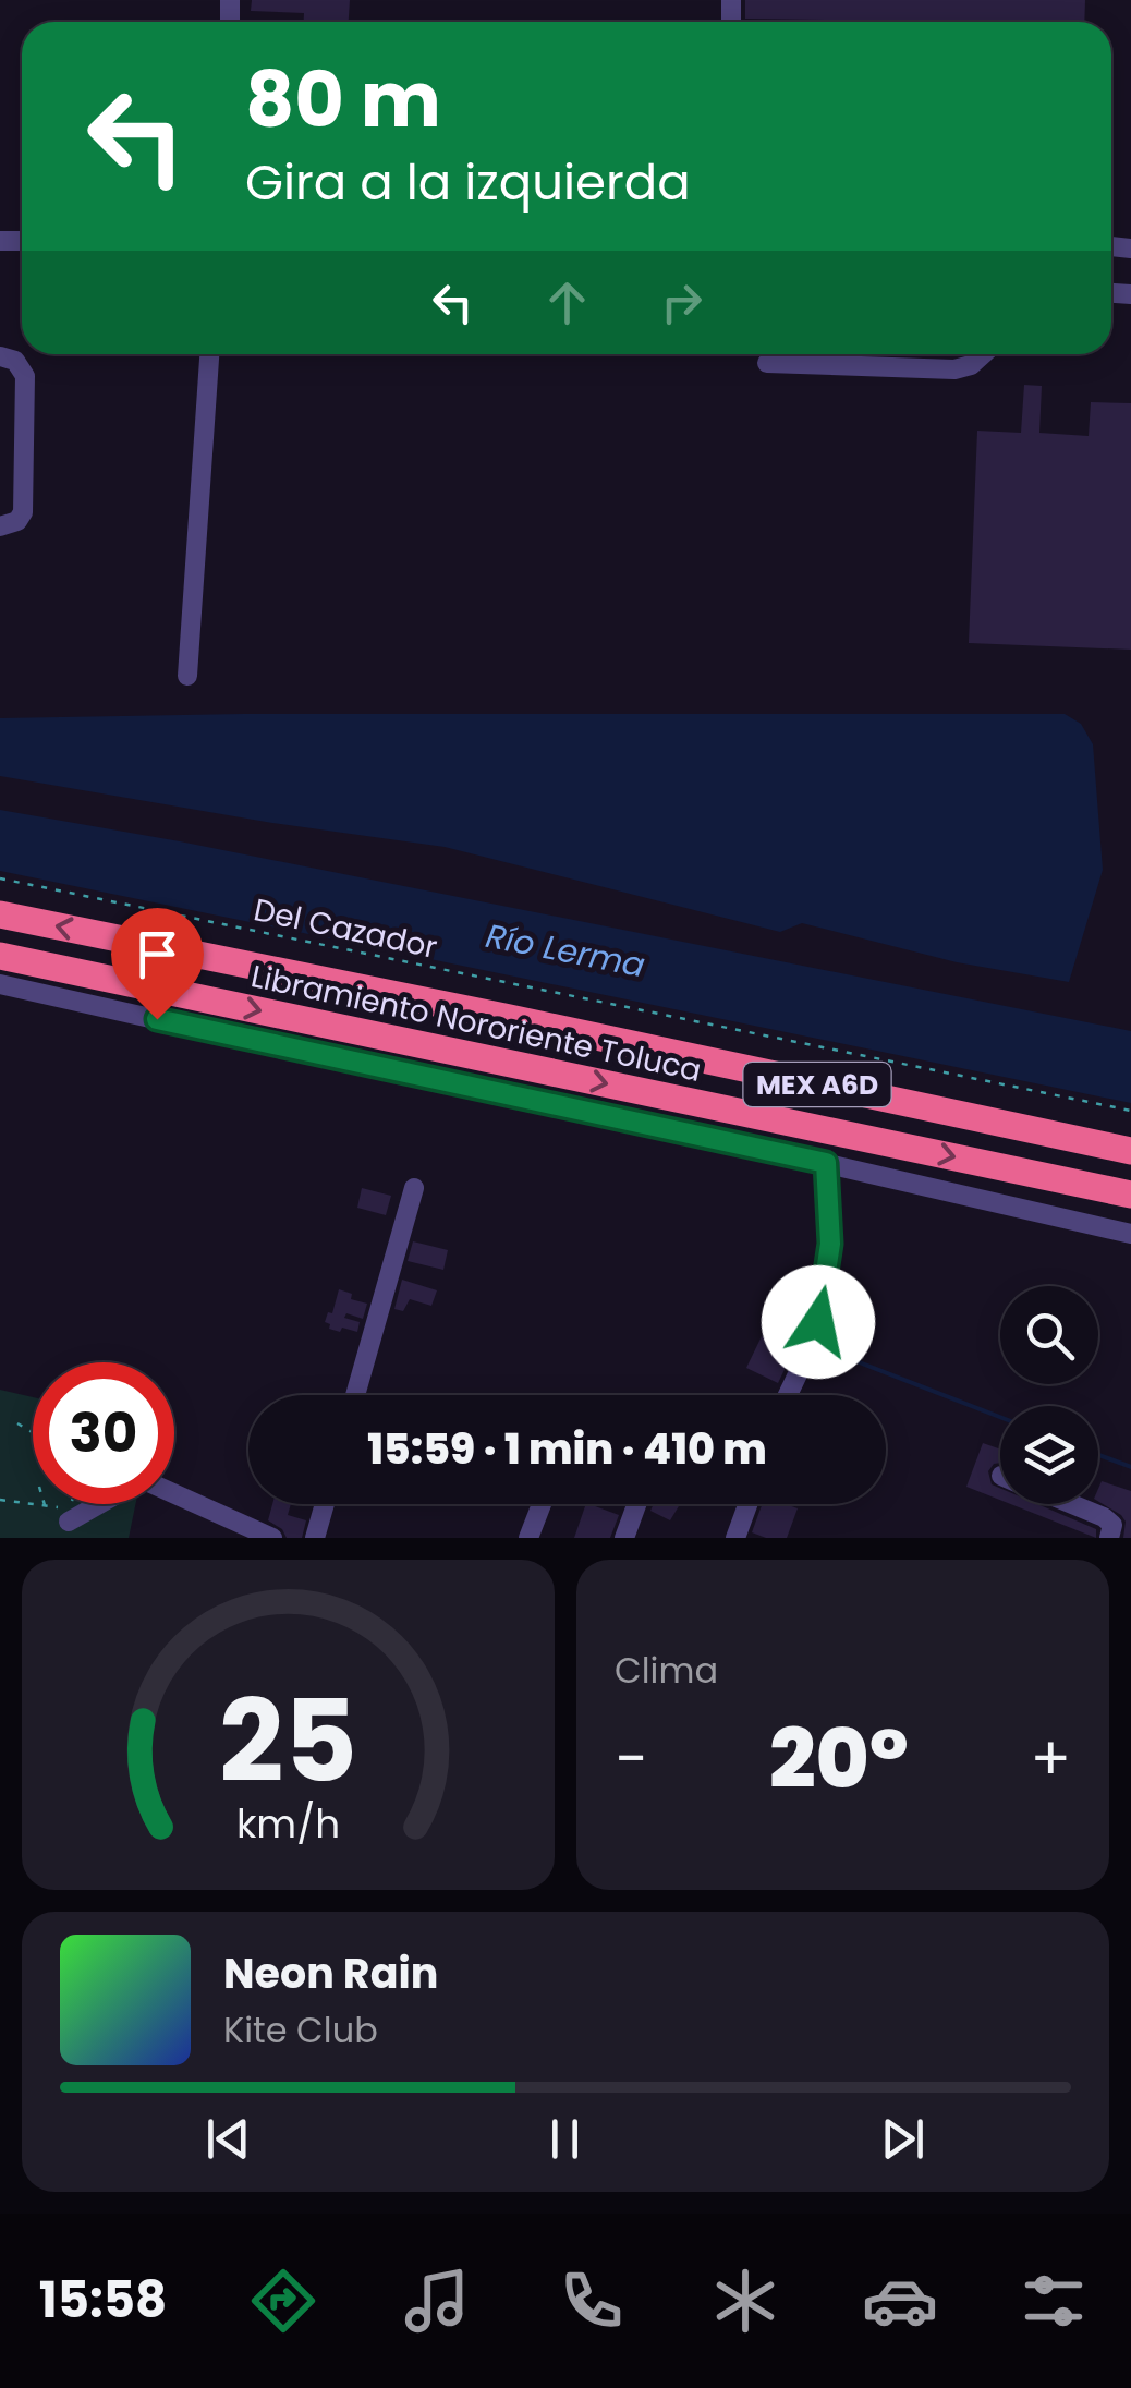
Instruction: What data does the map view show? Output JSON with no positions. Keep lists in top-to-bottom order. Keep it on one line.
{"streets":{"highway":["Libramiento Nororiente Toluca","MEX A6D"],"path":["Del Cazador"]},"water":["Río Lerma"],"page":{"turn":["80 m","Gira a la izquierda"],"limit":"30","trip":"15:59 · 1 min · 410 m","tile":"Clima","heat":["−","20°","+"],"song":["Neon Rain","Kite Club"],"tabs":"15:58","gauge":["25","km/h"]}}
